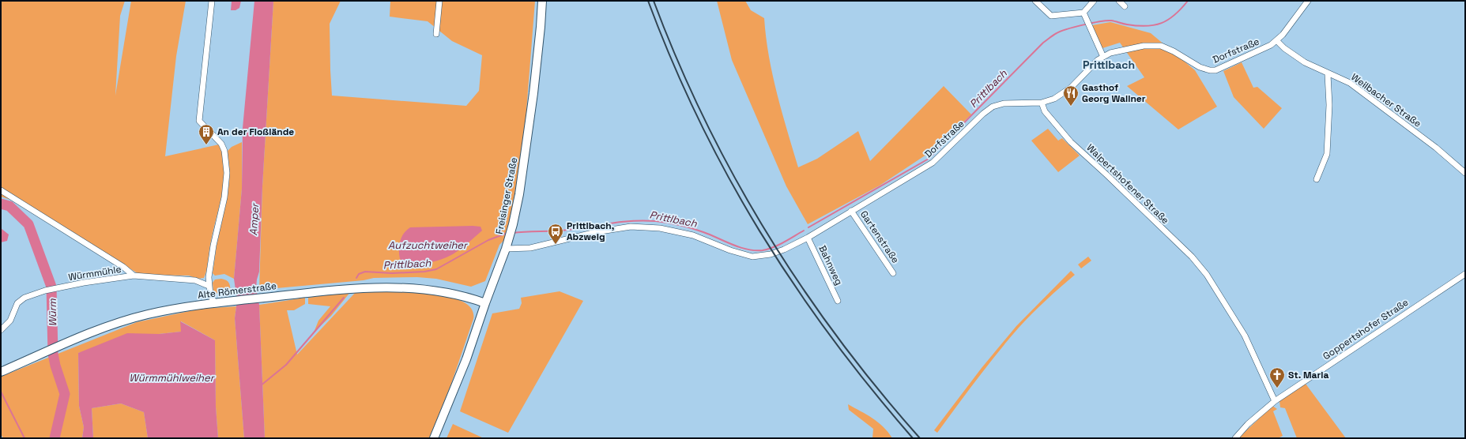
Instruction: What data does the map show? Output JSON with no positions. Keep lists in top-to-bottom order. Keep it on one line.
{"streets":{"main road":["Freisinger Straße","Alte Römerstraße"],"street":["Dorfstraße","Weilbacher Straße","Walpertshofener Straße","Gartenstraße","Bahnweg","Würmmühle","Goppertshofer Straße"]},"crossings":[["Dorfstraße","Weilbacher Straße"],["Dorfstraße","Walpertshofener Straße"],["Dorfstraße","Freisinger Straße"],["Dorfstraße","Gartenstraße"],["Dorfstraße","Bahnweg"],["Walpertshofener Straße","Goppertshofer Straße"],["Freisinger Straße","Alte Römerstraße"]],"districts":["Prittlbach"],"water":["Prittlbach","Amper","Aufzuchtweiher","Würm","Würmmühlweiher"],"places":{"restaurant":["Gasthof Georg Wallner"],"building":["An der Floßlände"],"bus stop":["Prittlbach, Abzweig"],"church":["St. Maria"]}}
